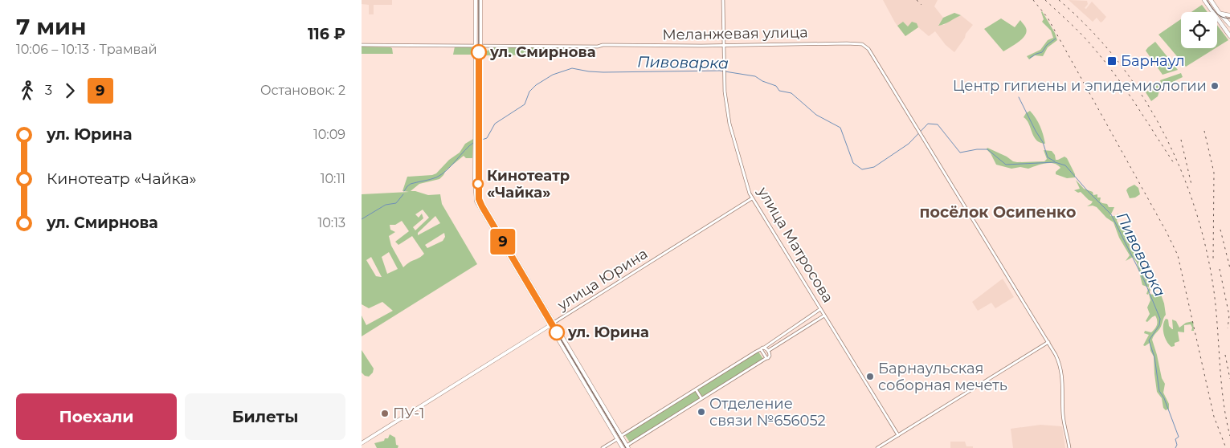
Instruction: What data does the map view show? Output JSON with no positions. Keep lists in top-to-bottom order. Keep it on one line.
{"streets":{"main road":["улица Юрина"],"street":["Меланжевая улица","улица Матросова"]},"crossings":[["Меланжевая улица","улица Матросова"],["улица Матросова","улица Юрина"]],"districts":["посёлок Осипенко"],"water":["Пивоварка"],"places":{"other":["ул. Смирнова","Центр гигиены и эпидемиологии","Кинотеатр «Чайка»","ул. Юрина","Барнаульская соборная мечеть","Отделение связи №656052","ПУ-1"],"transit":["Барнаул"]},"lines":["tram line 9"],"page":{"heading":["7 мин","10:06 – 10:13 · Трамвай","116 ₽"],"on_map":"9","legs":["3","9","Остановок: 2"],"list":[{"name":"ул. Юрина","value":"10:09"},{"name":"Кинотеатр «Чайка»","value":"10:11"},{"name":"ул. Смирнова","value":"10:13"}],"buttons":["Поехали","Билеты"]}}
